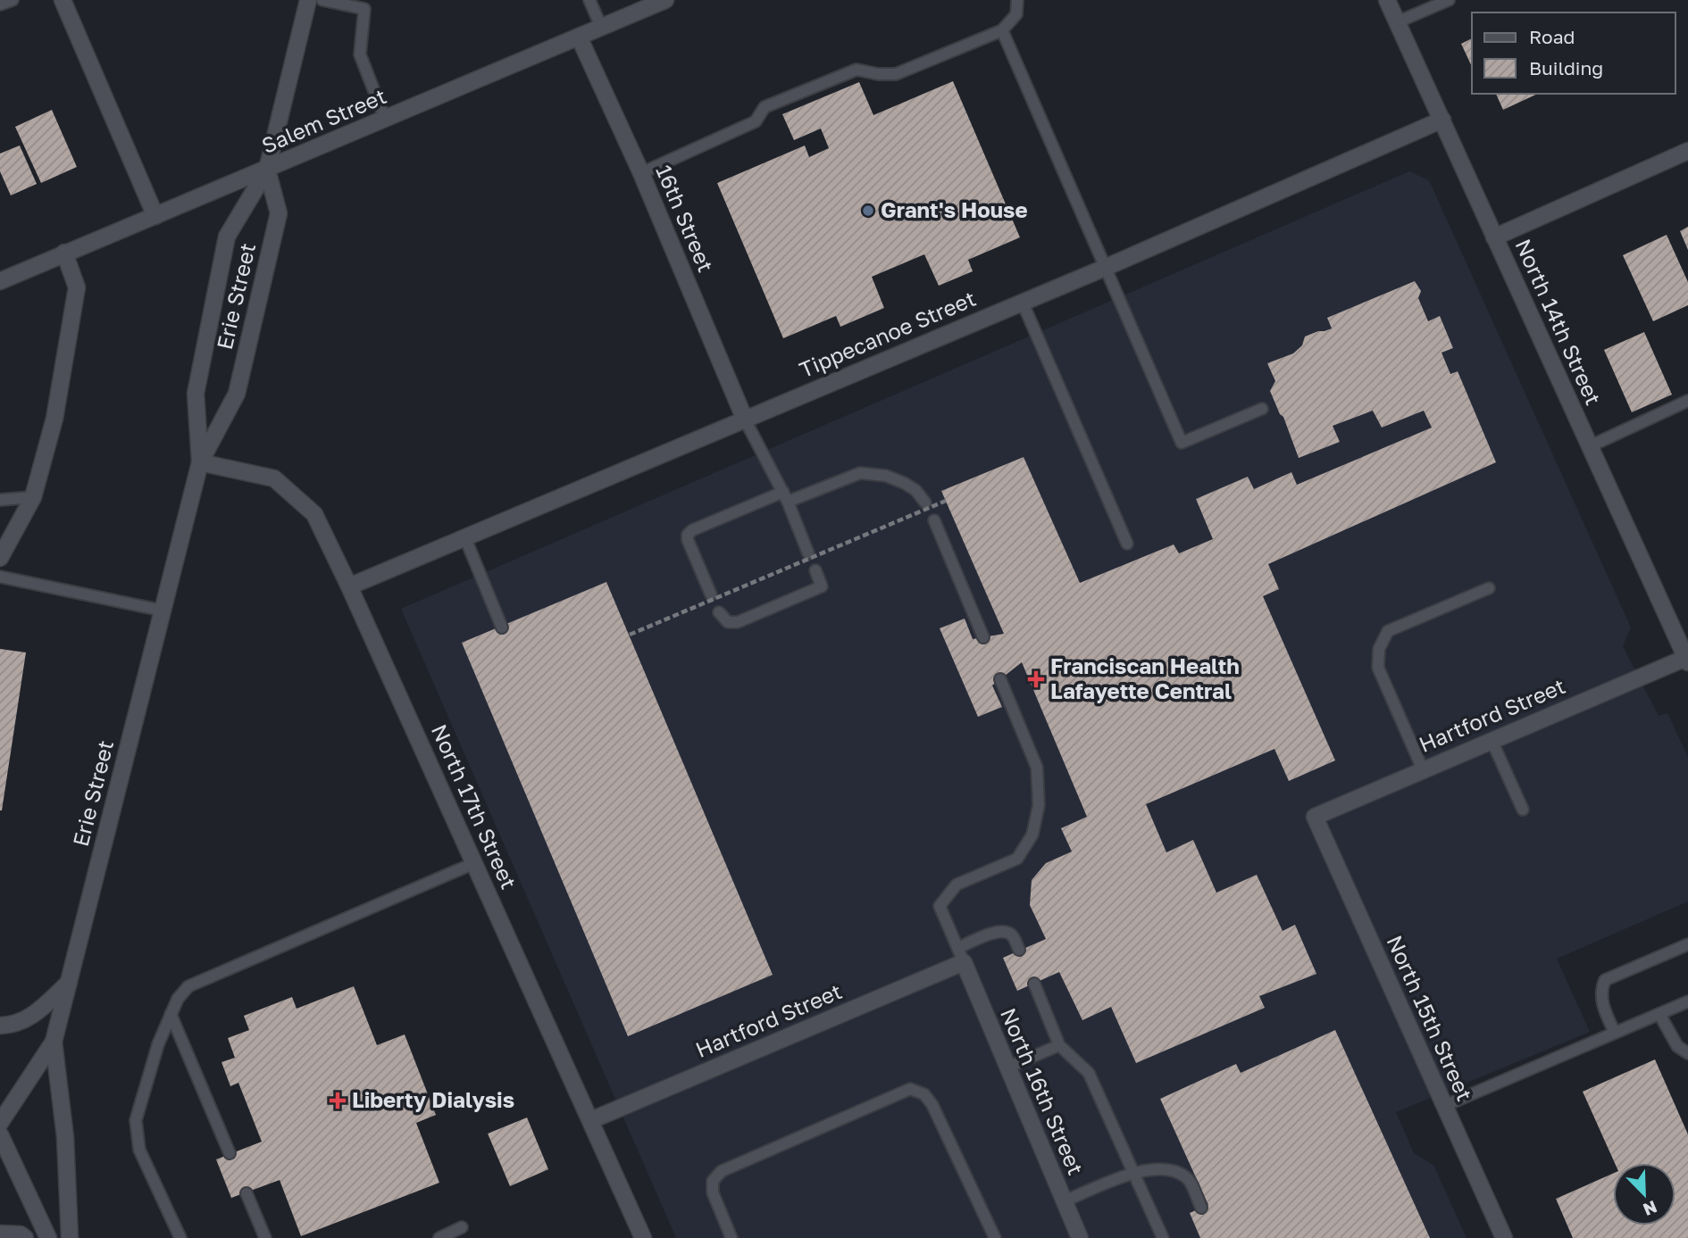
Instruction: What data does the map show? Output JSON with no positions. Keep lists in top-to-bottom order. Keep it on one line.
{"streets":{"street":["Salem Street","16th Street","Erie Street","North 14th Street","Tippecanoe Street","Hartford Street","North 17th Street","North 15th Street","North 16th Street"]},"crossings":[["Salem Street","16th Street"],["Salem Street","Erie Street"],["16th Street","Tippecanoe Street"],["Erie Street","North 17th Street"],["North 14th Street","Tippecanoe Street"],["North 14th Street","Hartford Street"],["Tippecanoe Street","North 17th Street"],["Hartford Street","North 17th Street"],["Hartford Street","North 15th Street"],["Hartford Street","North 16th Street"]],"places":{"other":["Grant's House"],"health":["Franciscan Health Lafayette Central","Liberty Dialysis"]},"legend":["Road","Building"],"north":"bottom right"}
